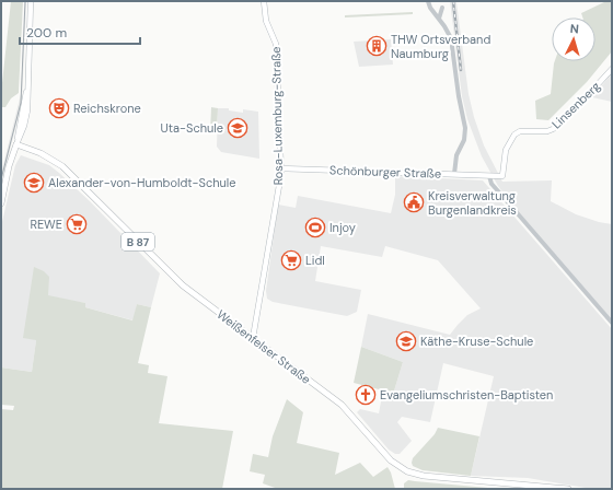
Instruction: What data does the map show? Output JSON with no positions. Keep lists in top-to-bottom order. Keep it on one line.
{"streets":{"main road":["Linsenberg","Rosa-Luxemburg-Straße","Schönburger Straße","B 87","Weißenfelser Straße"]},"crossings":[["Linsenberg","Schönburger Straße"],["Rosa-Luxemburg-Straße","Schönburger Straße"],["Rosa-Luxemburg-Straße","Weißenfelser Straße"]],"places":{"building":["THW Ortsverband Naumburg"],"theatre":["Reichskrone"],"school or university":["Uta-Schule","Alexander-von-Humboldt-Schule","Käthe-Kruse-Schule"],"public building":["Kreisverwaltung Burgenlandkreis"],"supermarket":["REWE","Lidl"],"sports":["Injoy"],"church":["Evangeliumschristen-Baptisten"]},"scale_bar":"200 m","north":"top"}
